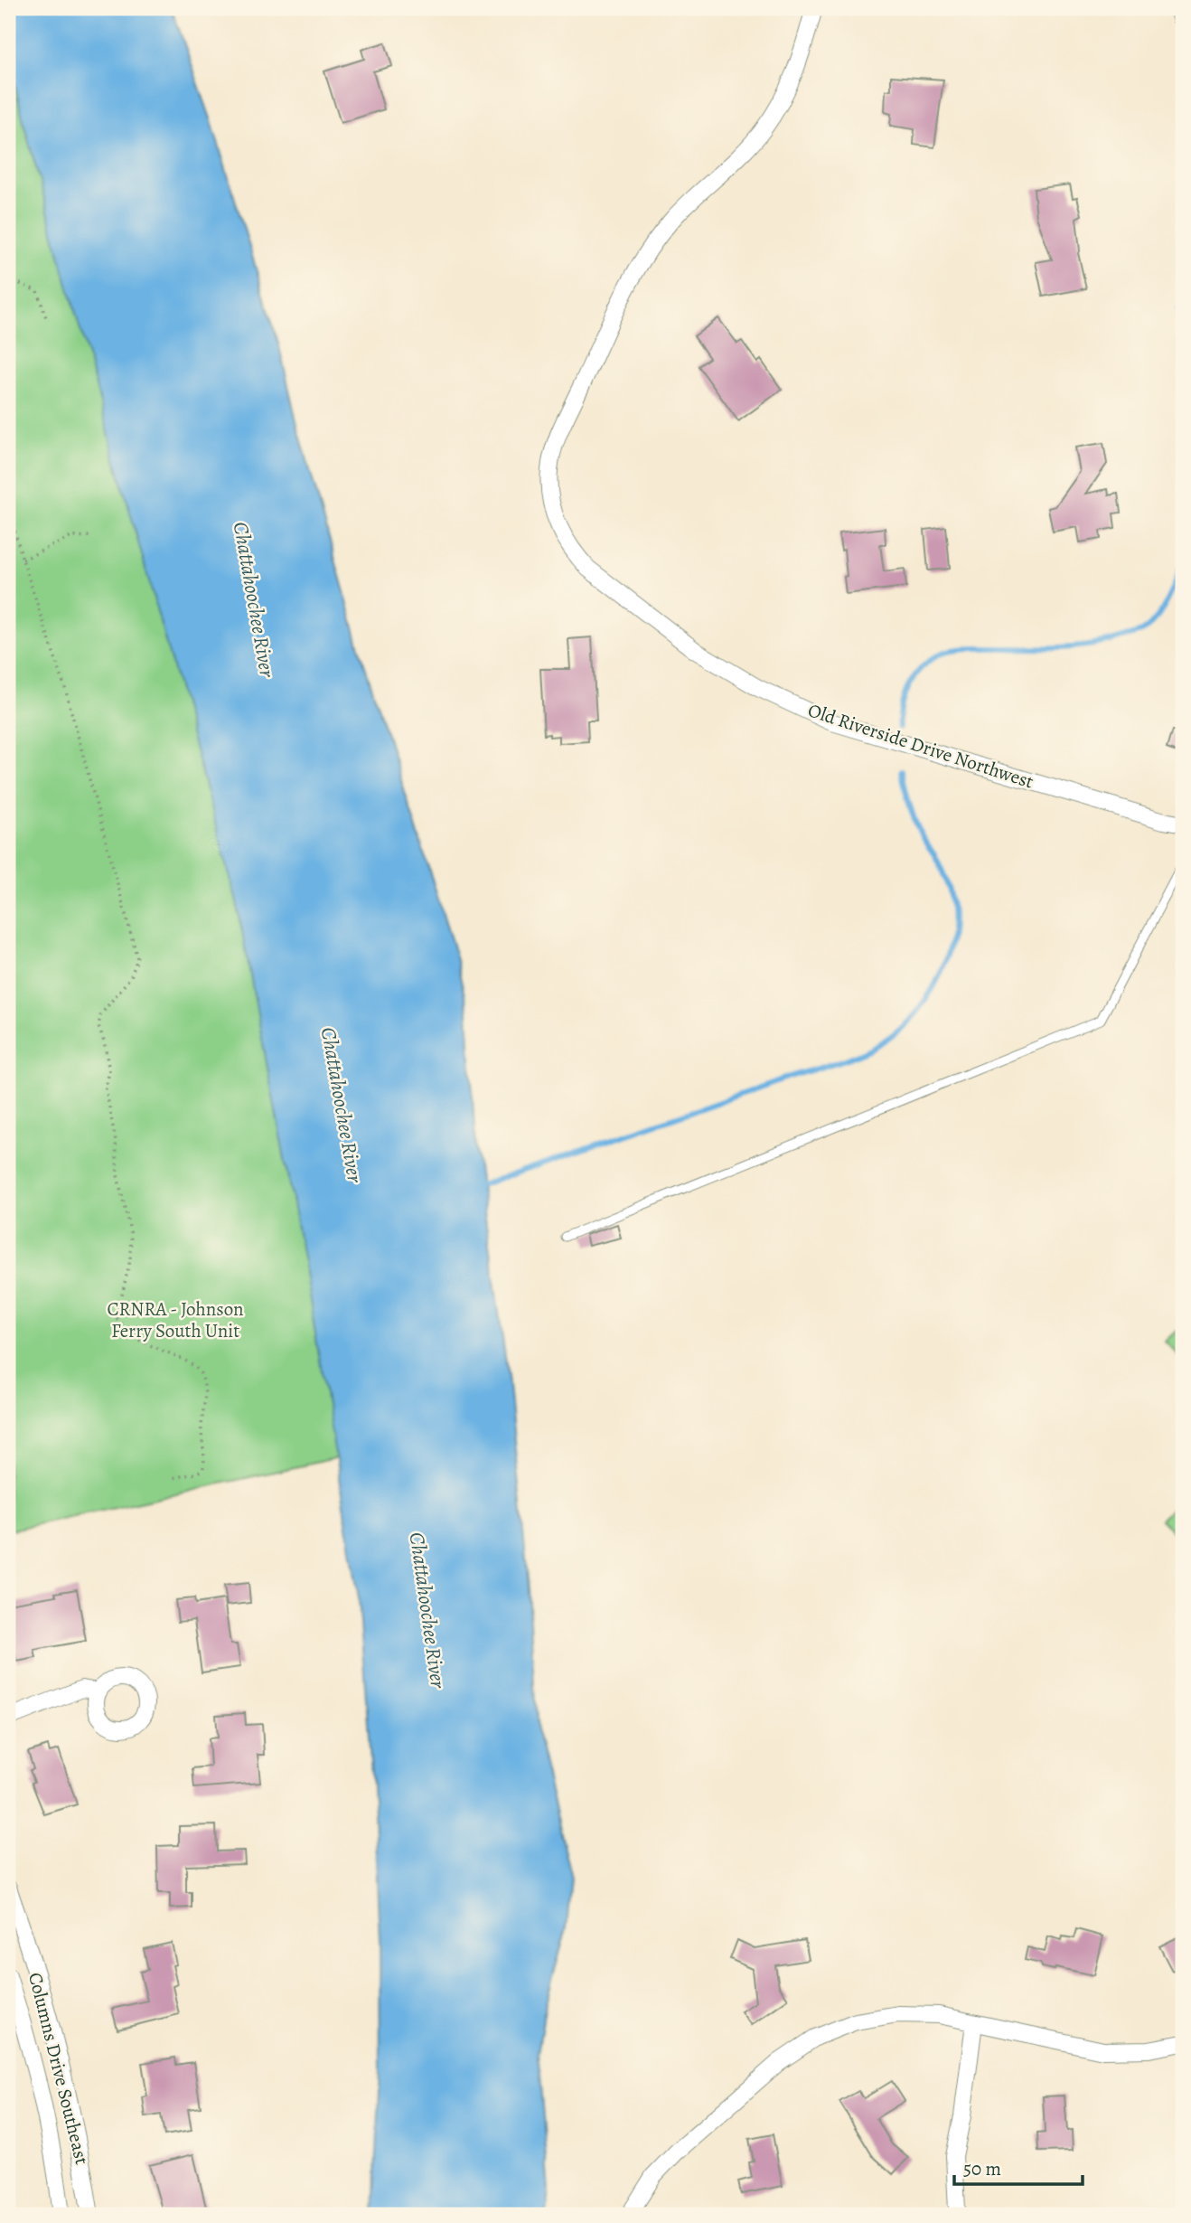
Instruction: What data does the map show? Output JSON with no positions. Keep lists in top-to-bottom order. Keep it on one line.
{"streets":{"street":["Old Riverside Drive Northwest","Columns Drive Southeast"]},"water":["Chattahoochee River"],"parks":["CRNRA - Johnson Ferry South Unit"],"scale_bar":"50 m"}
